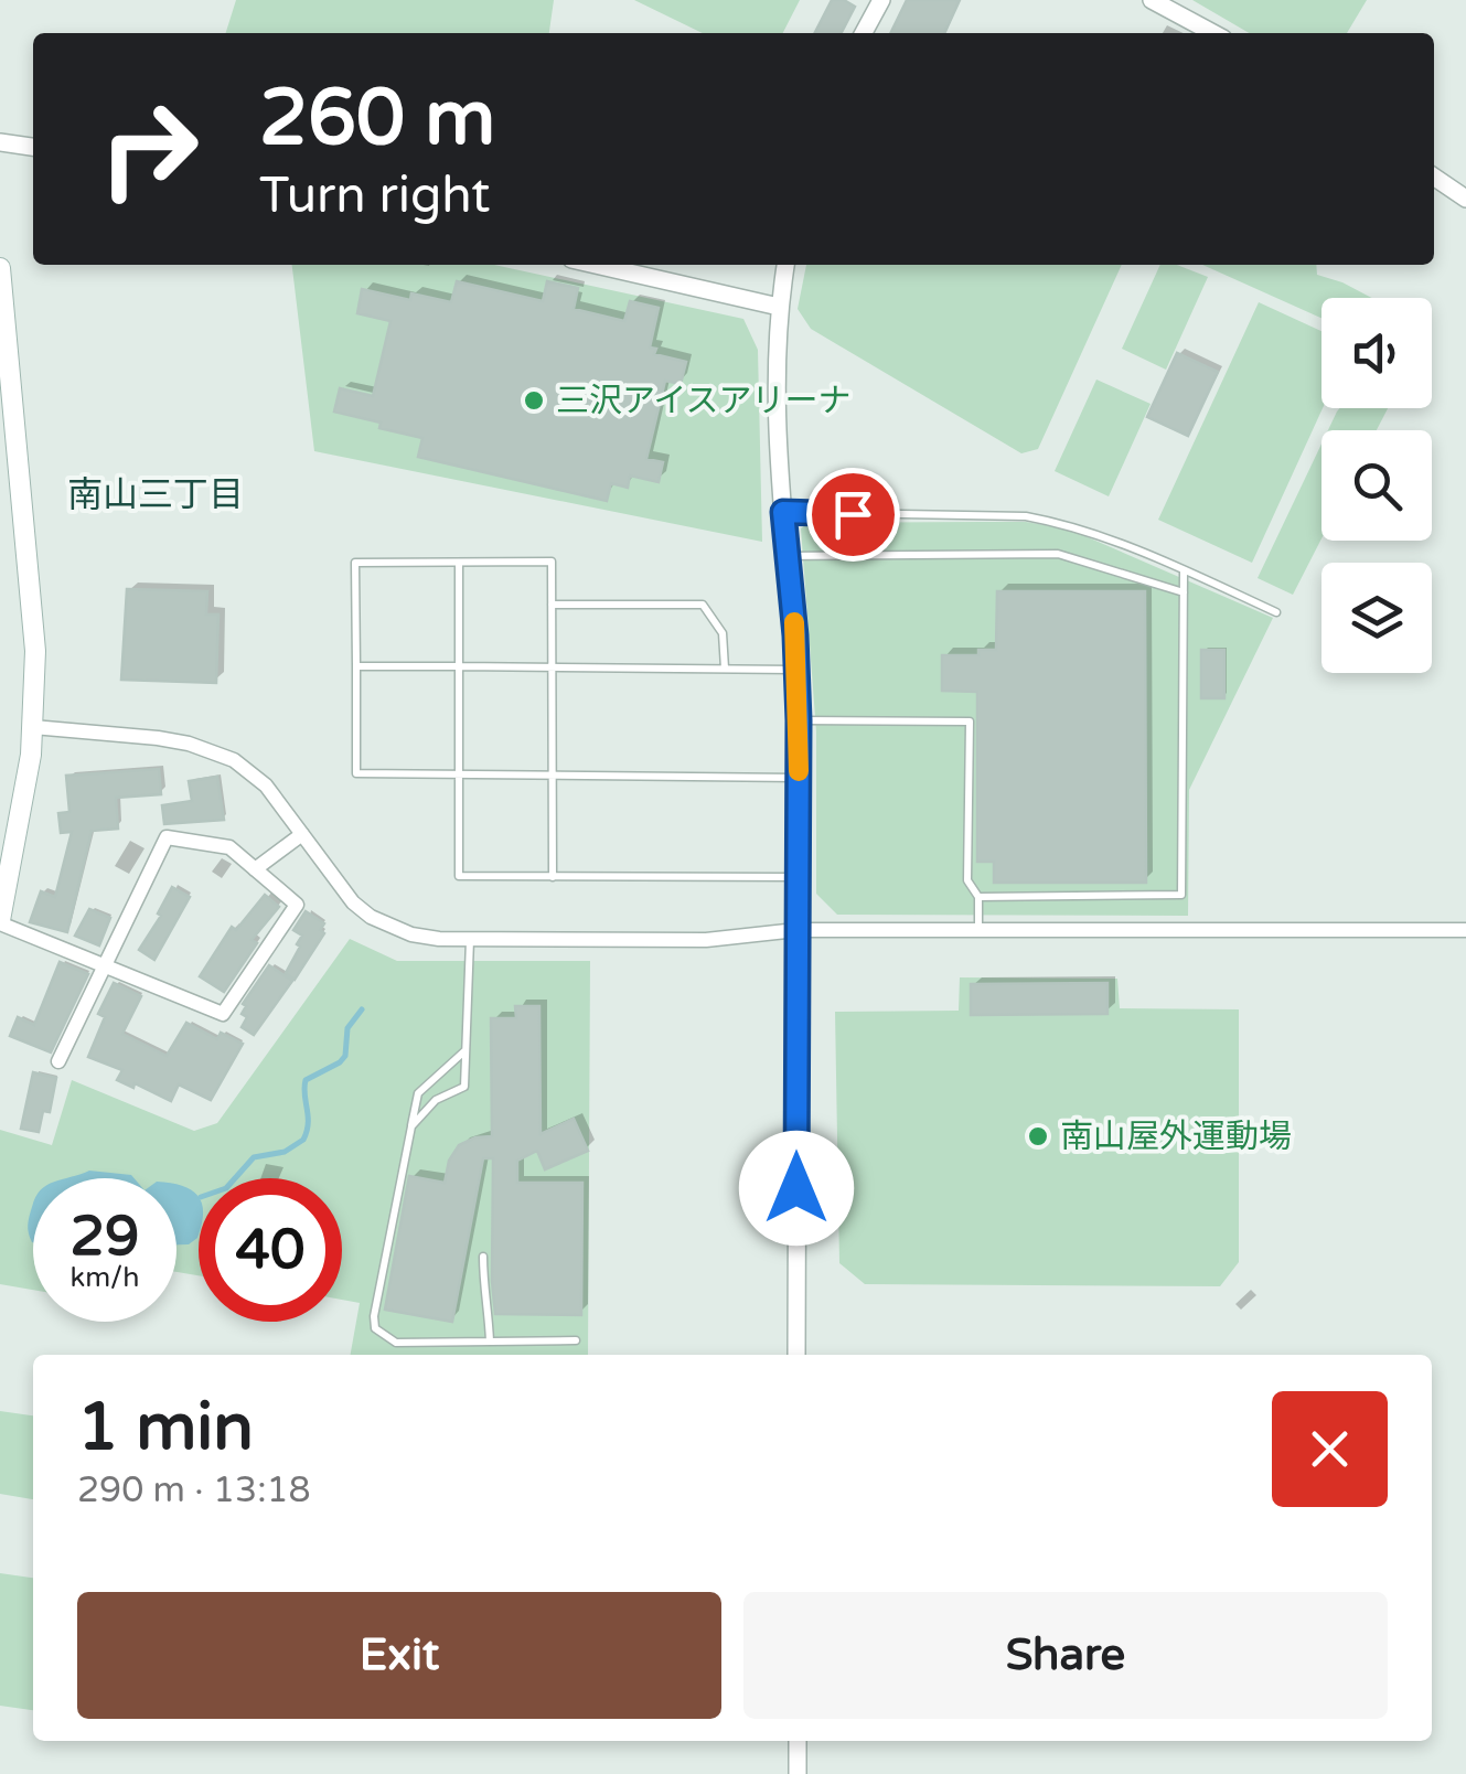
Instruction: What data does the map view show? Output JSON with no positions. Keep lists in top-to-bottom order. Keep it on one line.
{"districts":["南山三丁目"],"places":["三沢アイスアリーナ","南山屋外運動場"],"page":{"turn":["260 m","Turn right"],"speed":"29 km/h","limit":"40","heading":["1 min","290 m · 13:18"],"buttons":["Exit","Share"]}}
